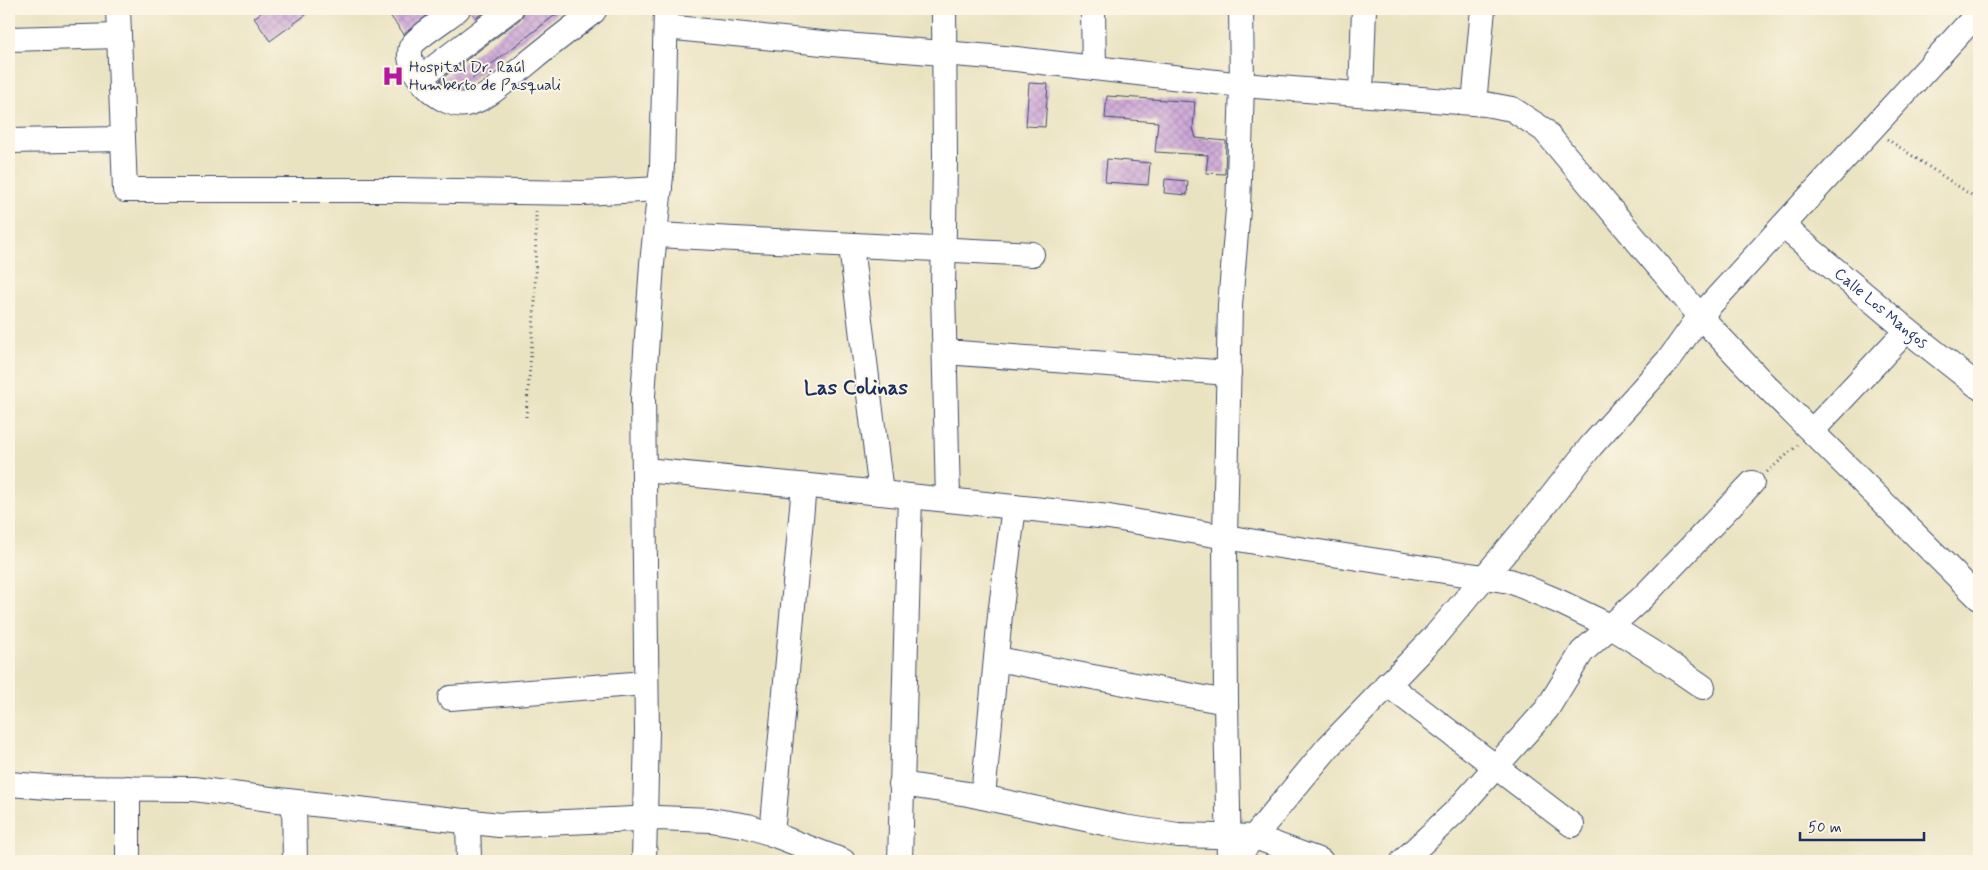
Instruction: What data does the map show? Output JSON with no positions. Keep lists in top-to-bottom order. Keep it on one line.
{"streets":{"street":["Calle Los Mangos"]},"districts":["Las Colinas"],"places":{"hospital":["Hospital Dr. Raúl Humberto de Pasquali"]},"scale_bar":"50 m"}
